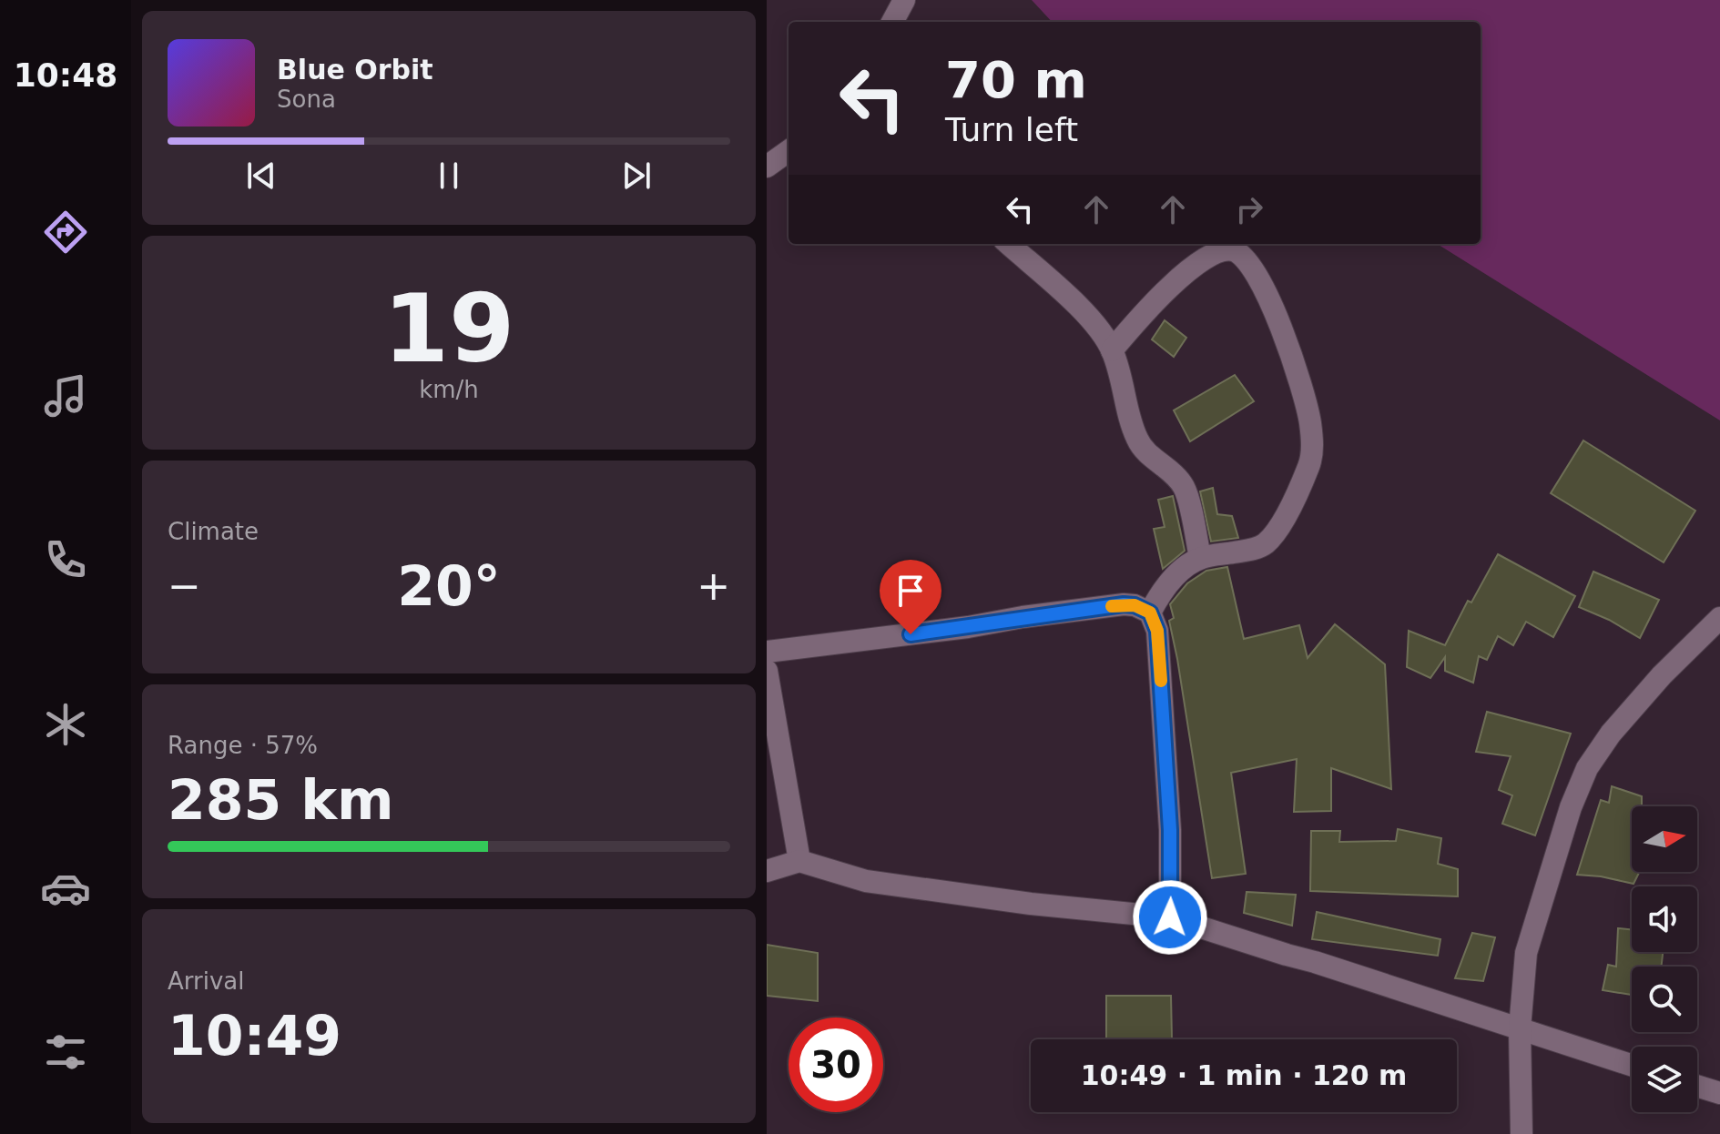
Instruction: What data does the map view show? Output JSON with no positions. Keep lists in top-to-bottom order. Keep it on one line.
{"north":"right","page":{"tabs":"10:48","turn":["70 m","Turn left"],"song":["Blue Orbit","Sona"],"tile":[["19","km/h"],"Climate",["Range · 57%","285 km"],["Arrival","10:49"]],"heat":["−","20°","+"],"limit":"30","trip":"10:49 · 1 min · 120 m"}}
